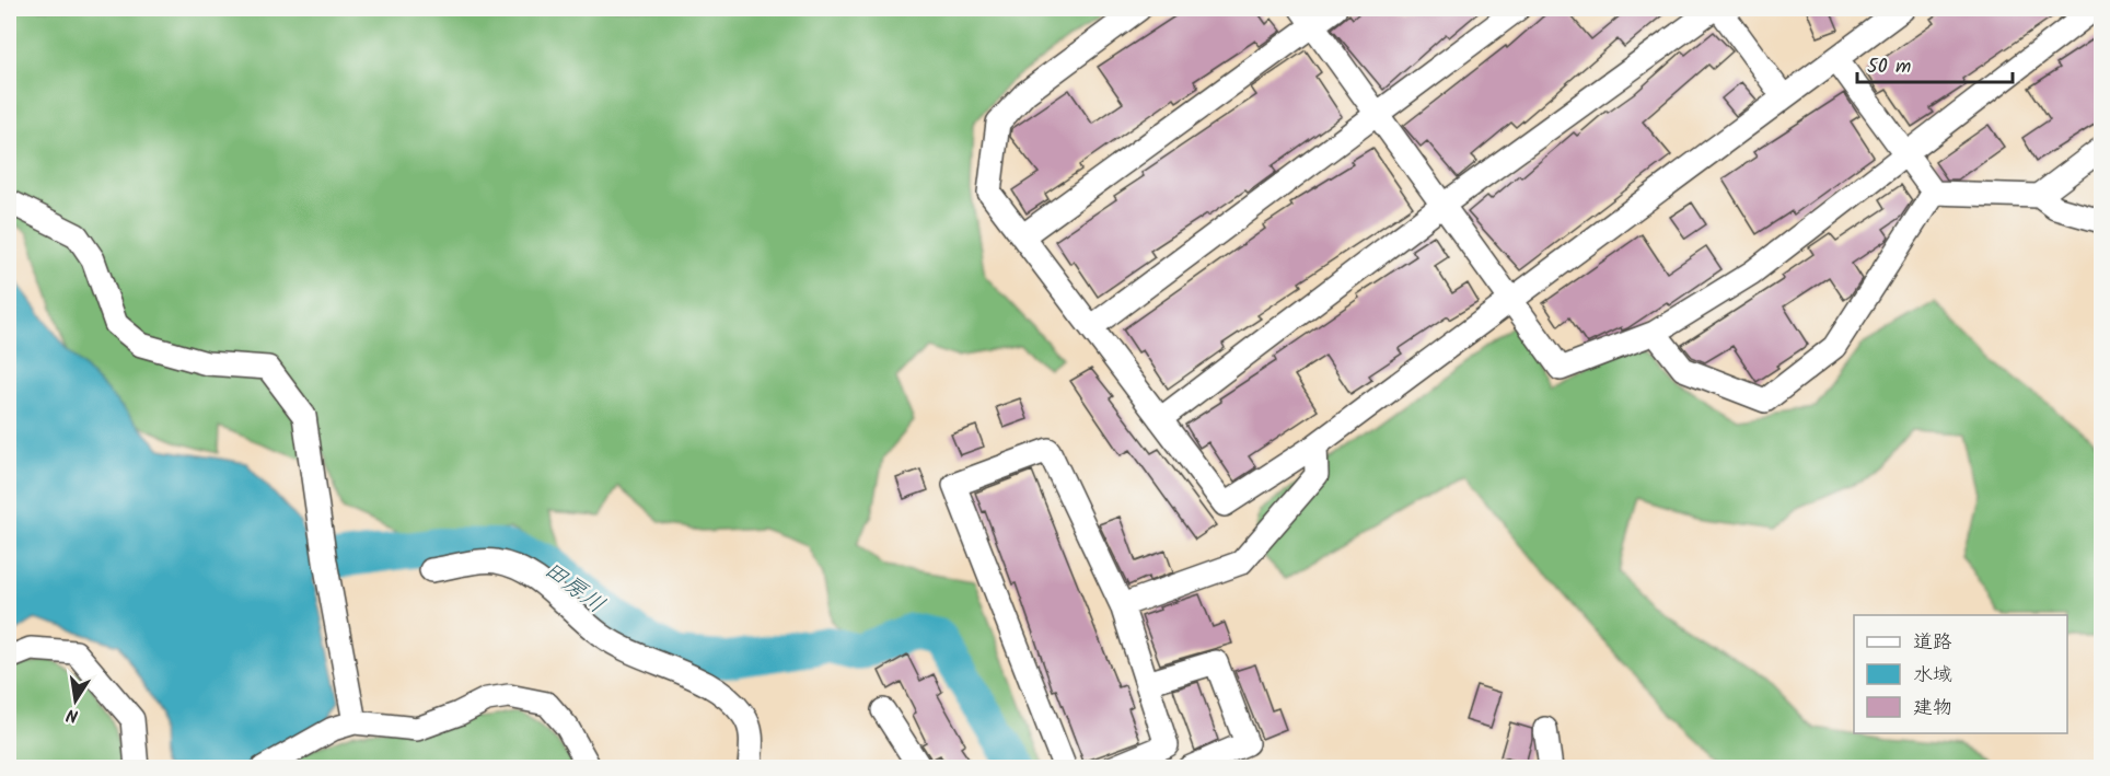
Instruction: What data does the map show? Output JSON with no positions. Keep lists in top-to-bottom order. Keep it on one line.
{"water":["田房川"],"legend":["道路","水域","建物"],"scale_bar":"50 m","north":"bottom"}
